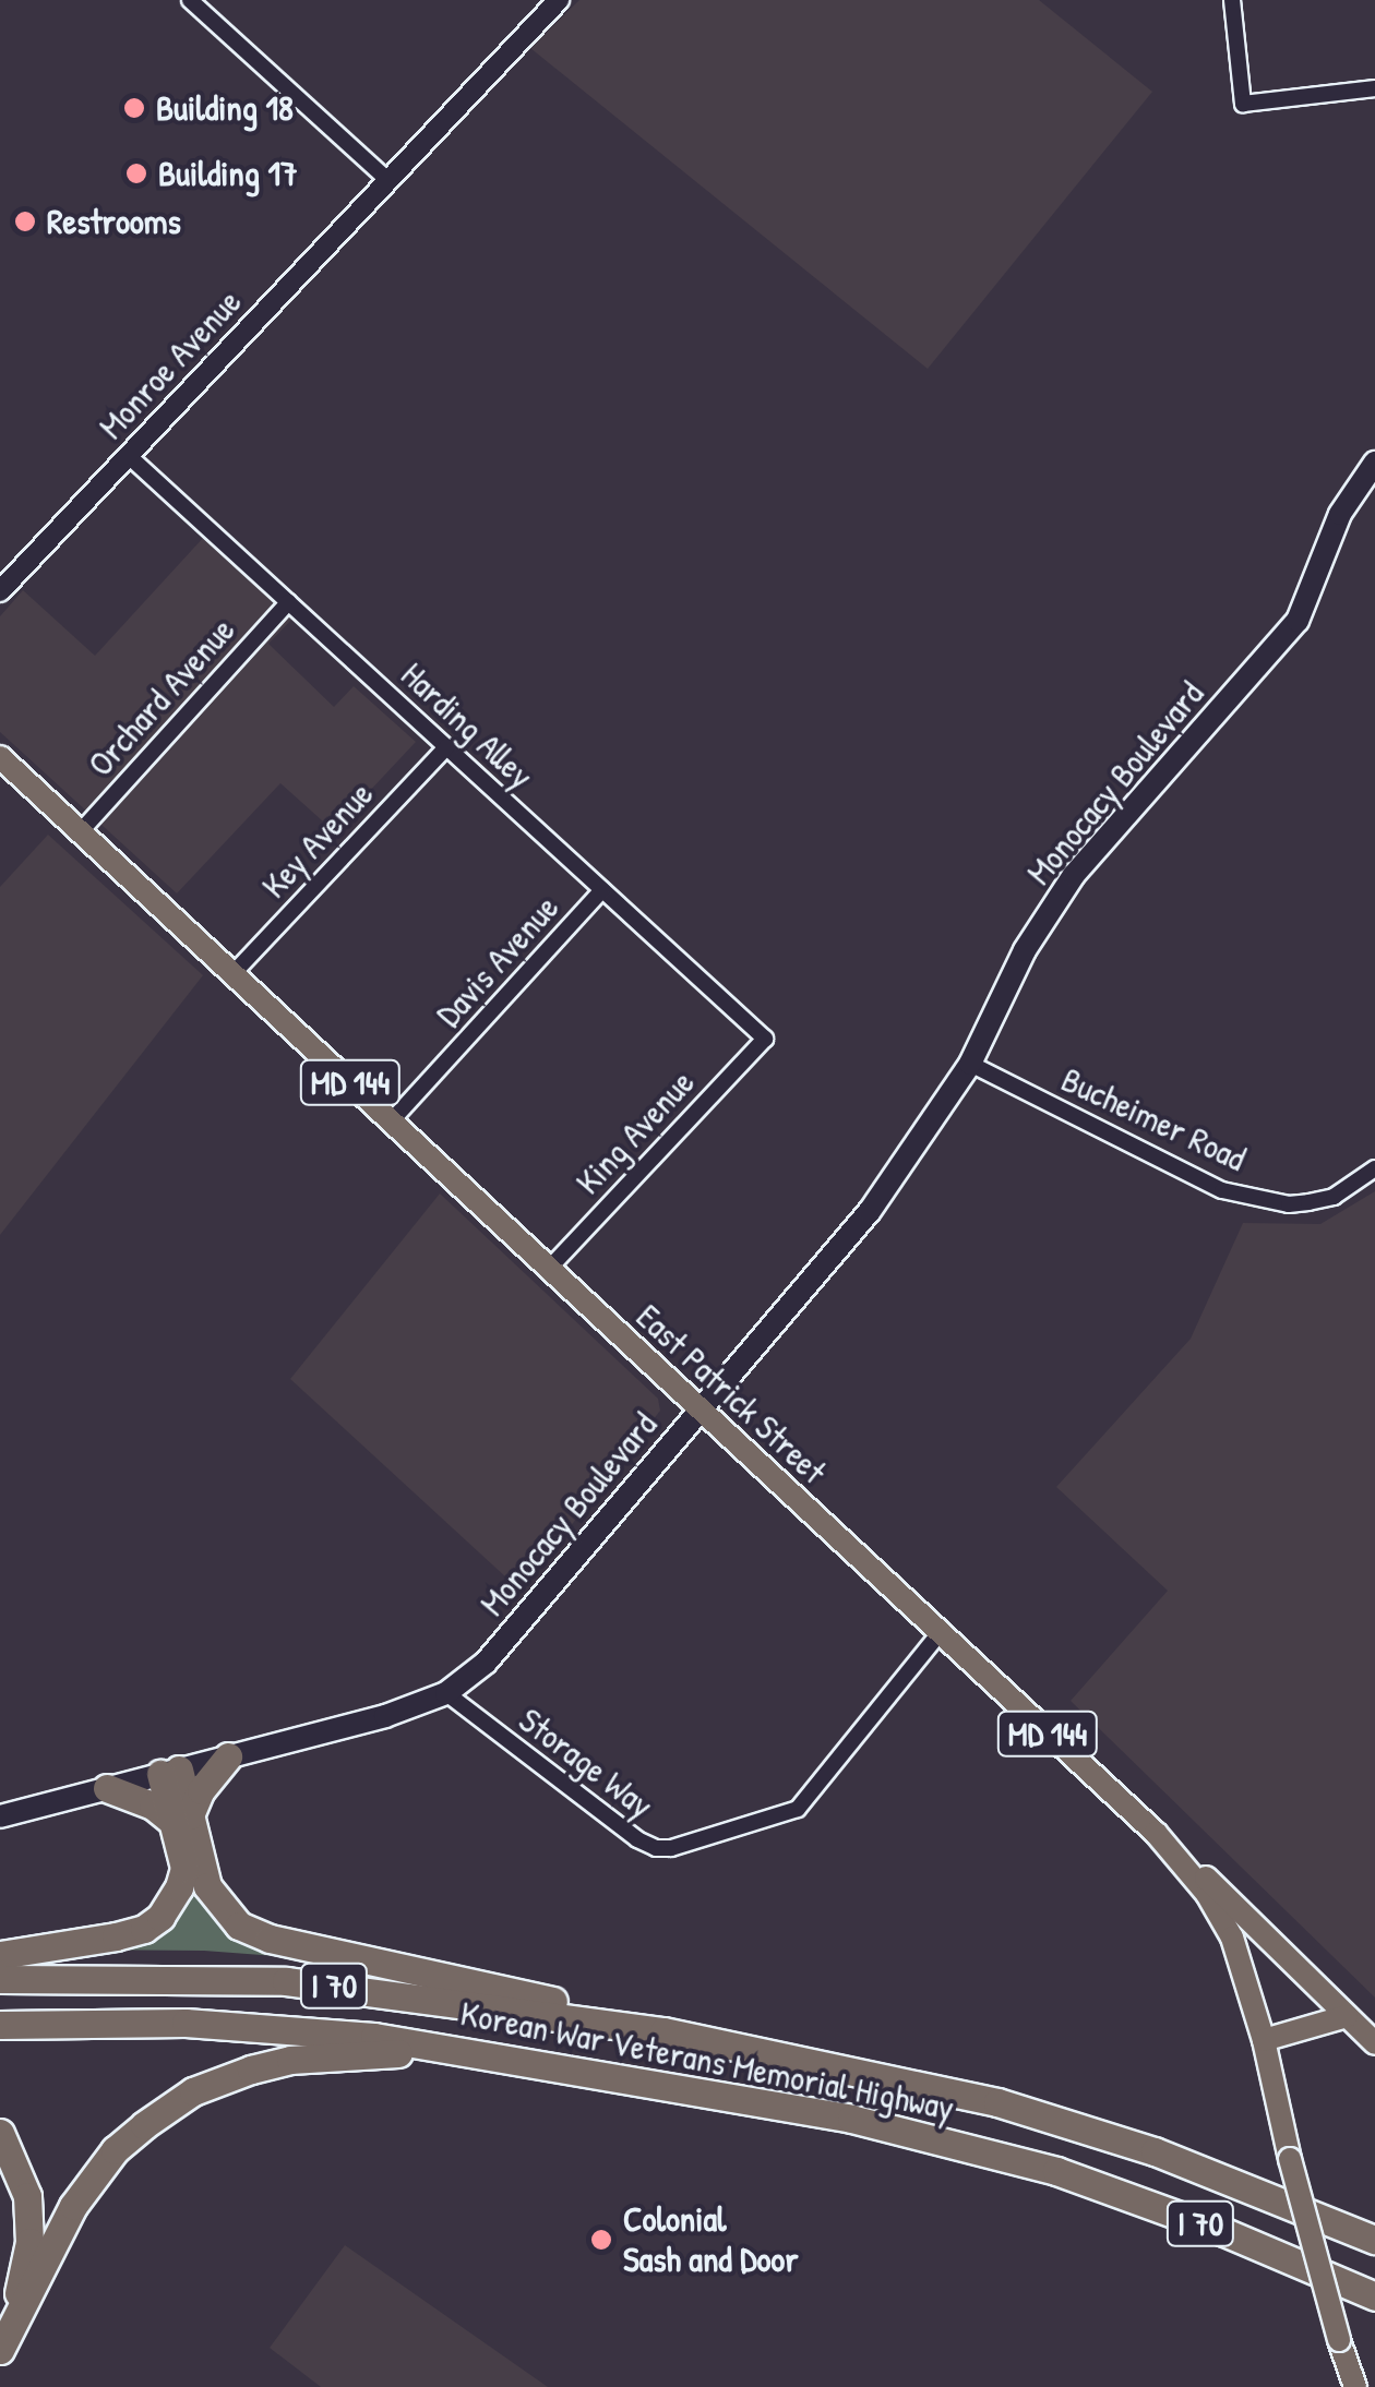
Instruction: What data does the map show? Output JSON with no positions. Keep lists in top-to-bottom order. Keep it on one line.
{"streets":{"highway":["I 70","Korean War Veterans Memorial Highway"],"main road":["Monocacy Boulevard","MD 144","East Patrick Street"],"street":["Monroe Avenue","Orchard Avenue","Harding Alley","Key Avenue","Davis Avenue","Bucheimer Road","King Avenue","Storage Way"]},"crossings":[["Monroe Avenue","Harding Alley"],["Orchard Avenue","Harding Alley"],["Orchard Avenue","East Patrick Street"],["Harding Alley","Key Avenue"],["Harding Alley","Davis Avenue"],["Harding Alley","King Avenue"],["Monocacy Boulevard","Bucheimer Road"],["Monocacy Boulevard","East Patrick Street"],["Monocacy Boulevard","Storage Way"],["Key Avenue","East Patrick Street"],["Davis Avenue","East Patrick Street"],["King Avenue","East Patrick Street"],["East Patrick Street","Storage Way"]],"places":["Building 18","Building 17","Restrooms","Colonial Sash and Door"]}
